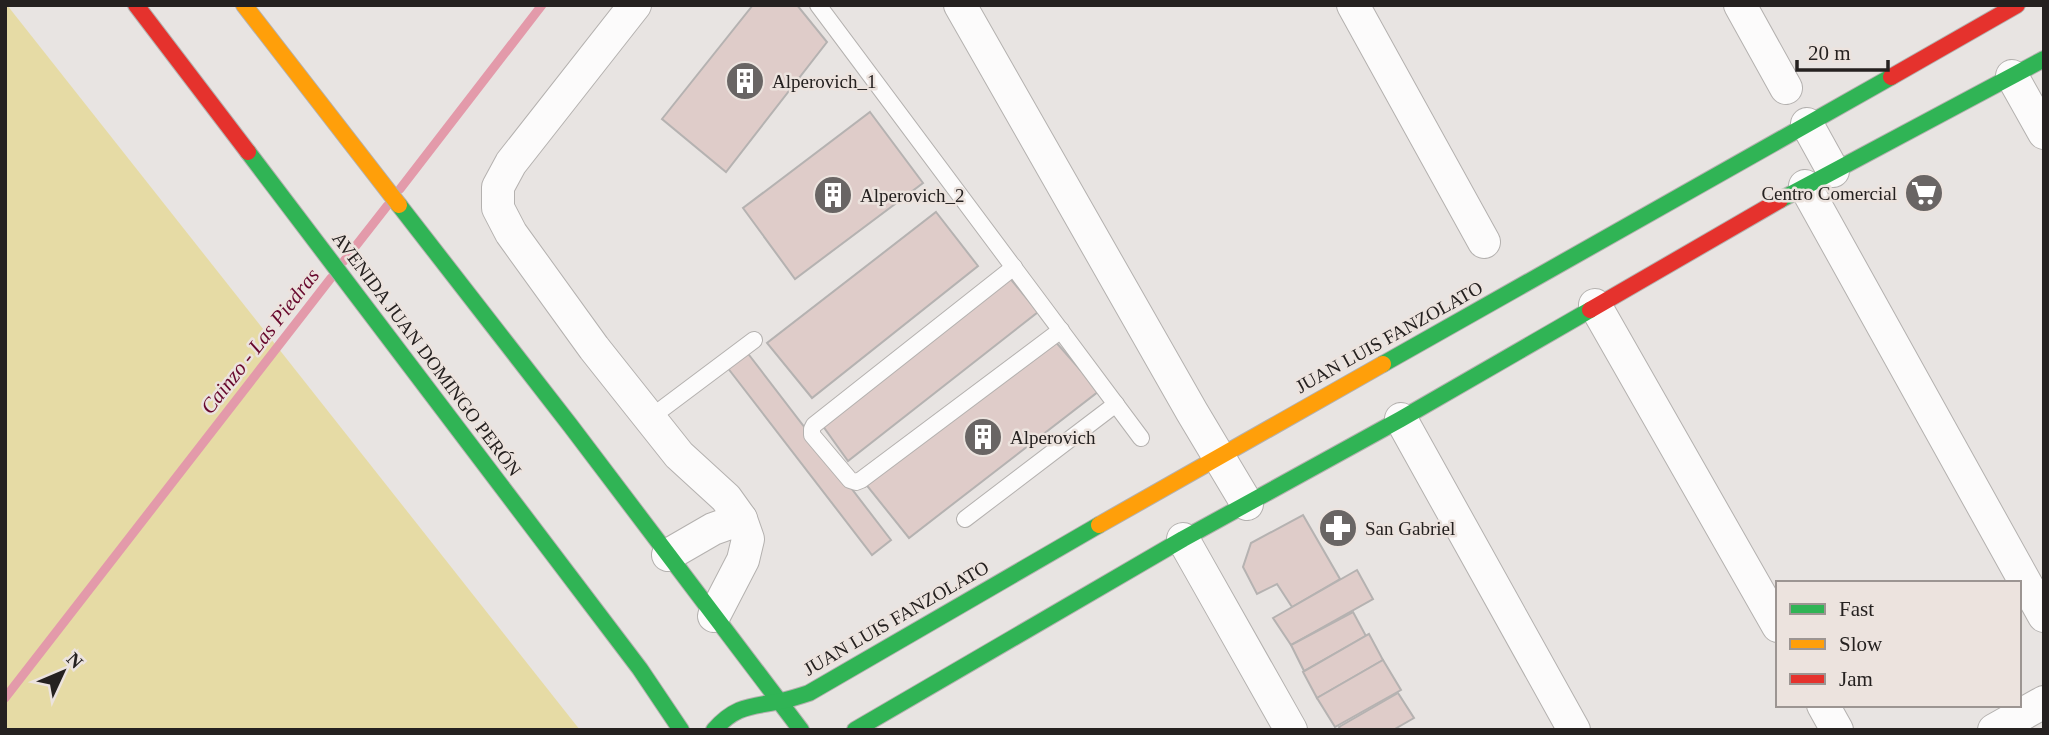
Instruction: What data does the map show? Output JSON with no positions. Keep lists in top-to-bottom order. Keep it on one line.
{"streets":{"street":["JUAN LUIS FANZOLATO","AVENIDA JUAN DOMINGO PERÓN"]},"water":["Cainzo - Las Piedras"],"places":{"building":["Alperovich_1","Alperovich_2","Alperovich"],"supermarket":["Centro Comercial"],"pharmacy":["San Gabriel"]},"legend":["Fast","Slow","Jam"],"scale_bar":"20 m","north":"top right"}
